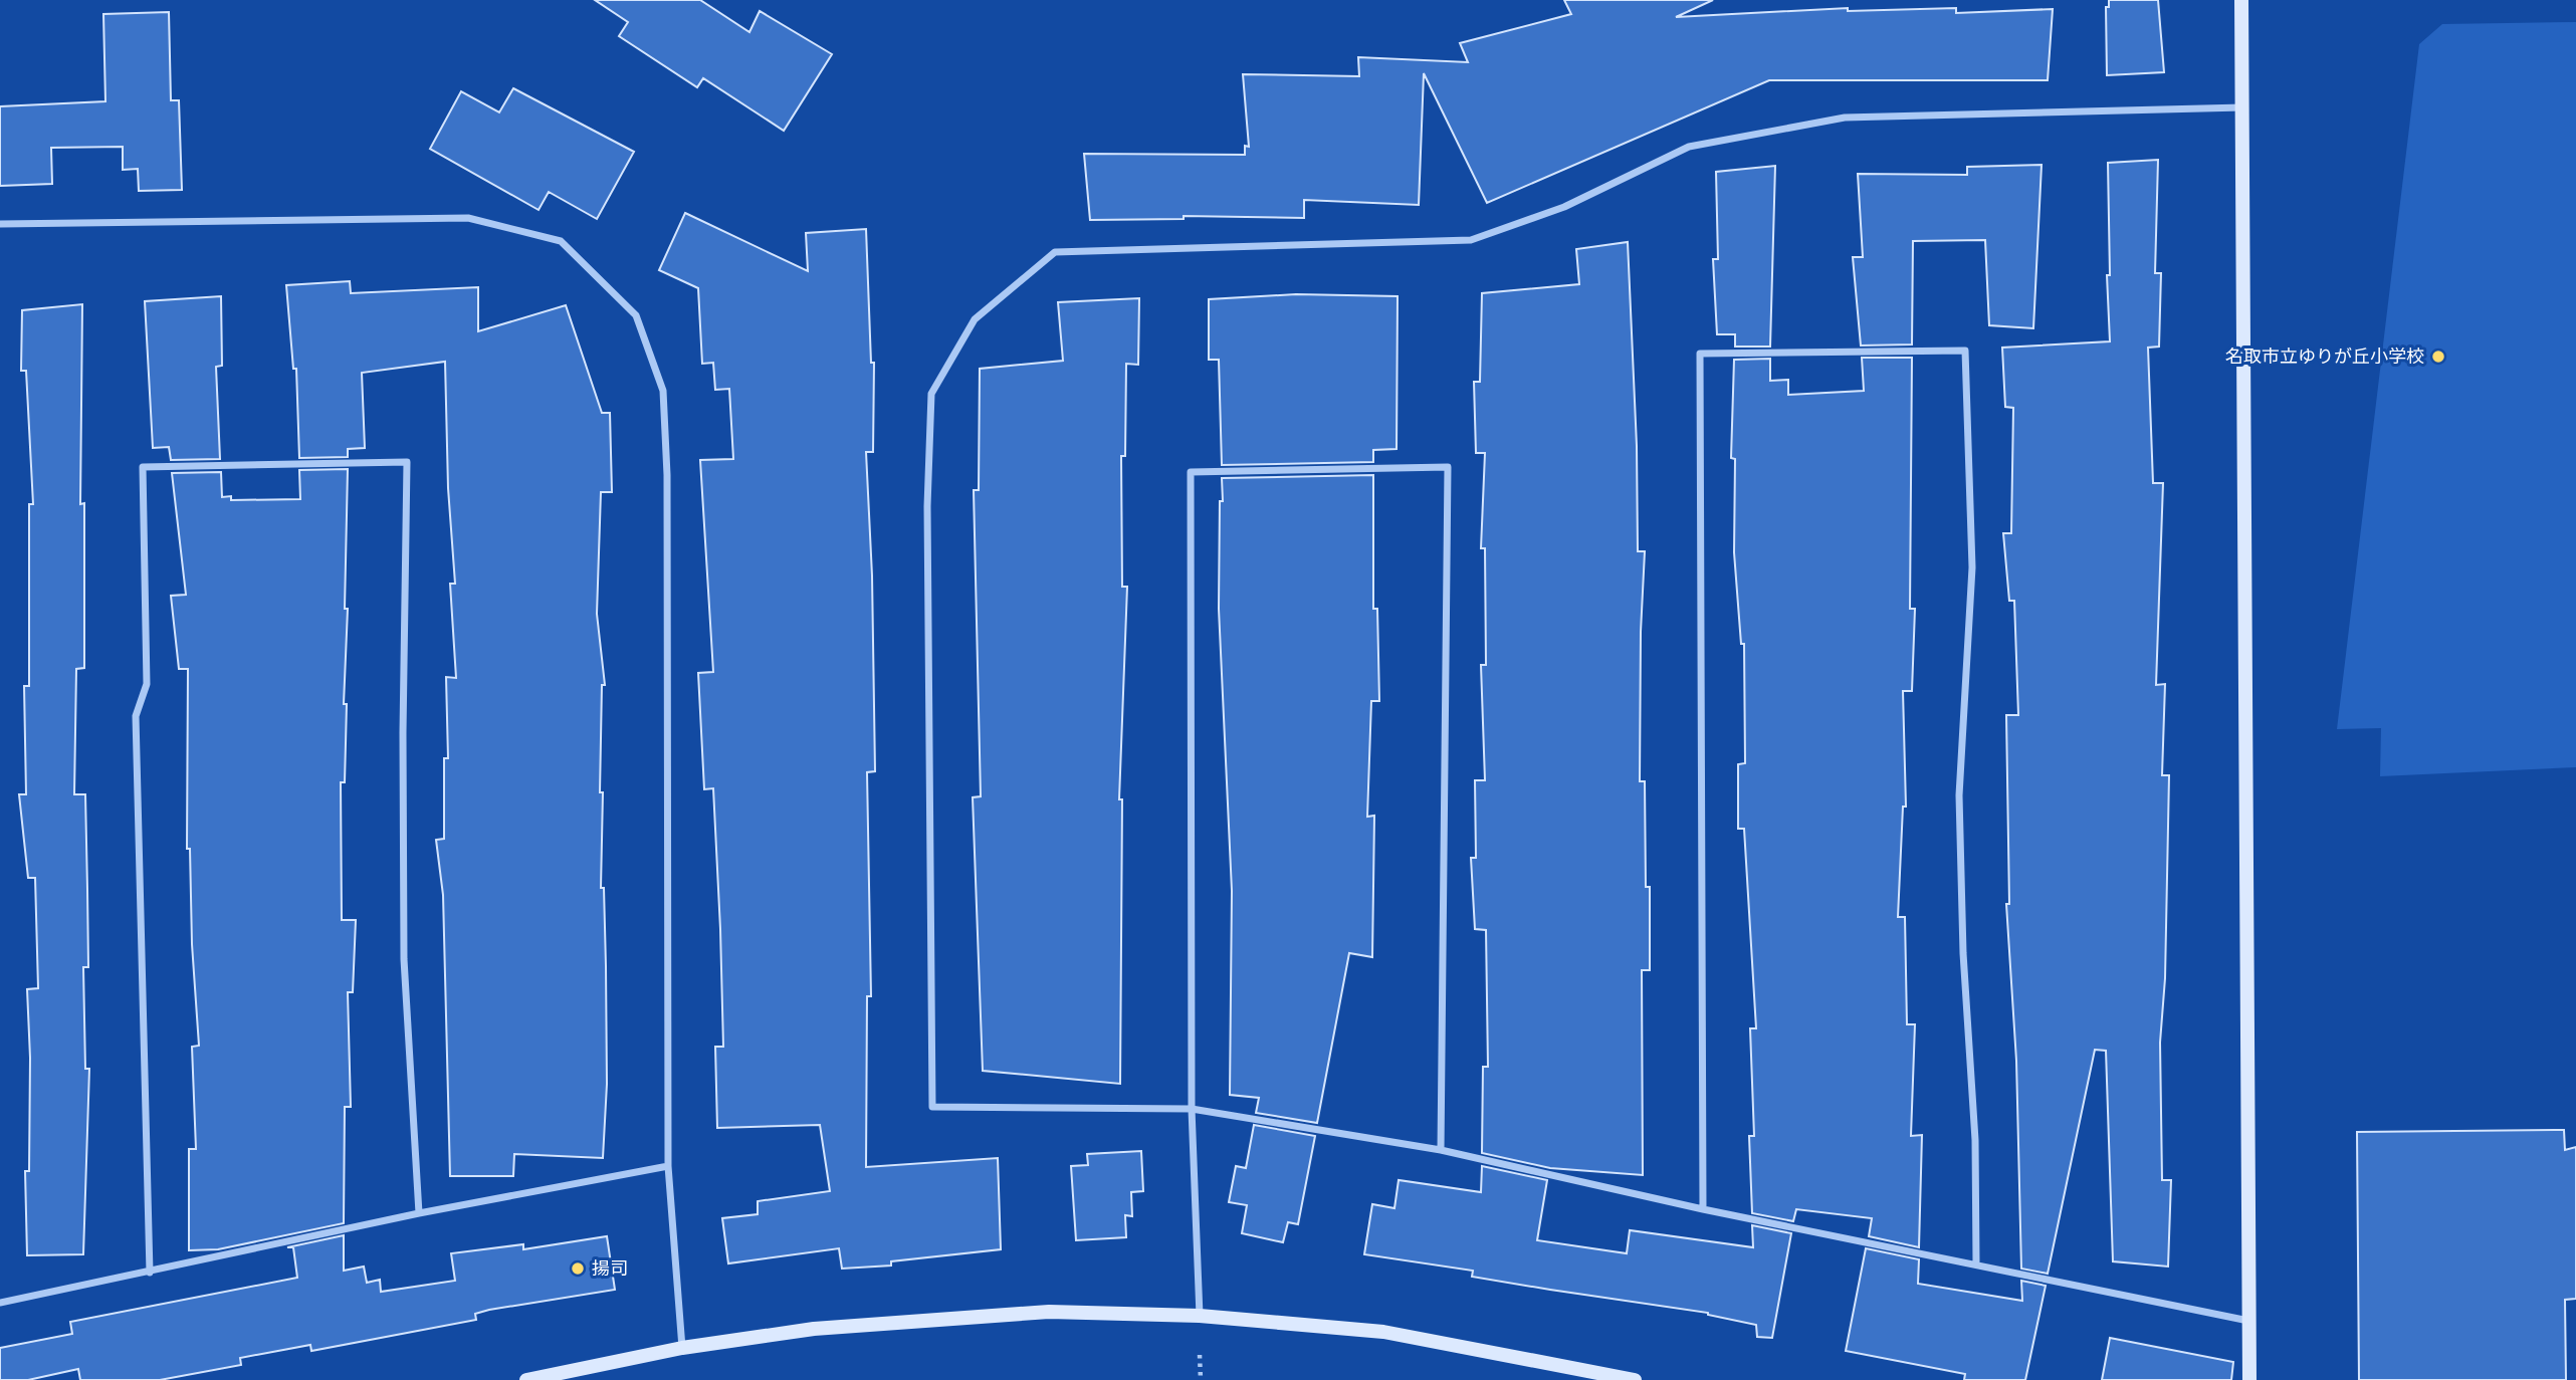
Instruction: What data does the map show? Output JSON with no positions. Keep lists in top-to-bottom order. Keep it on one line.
{"places":["名取市立ゆりが丘小学校","揚司"]}
